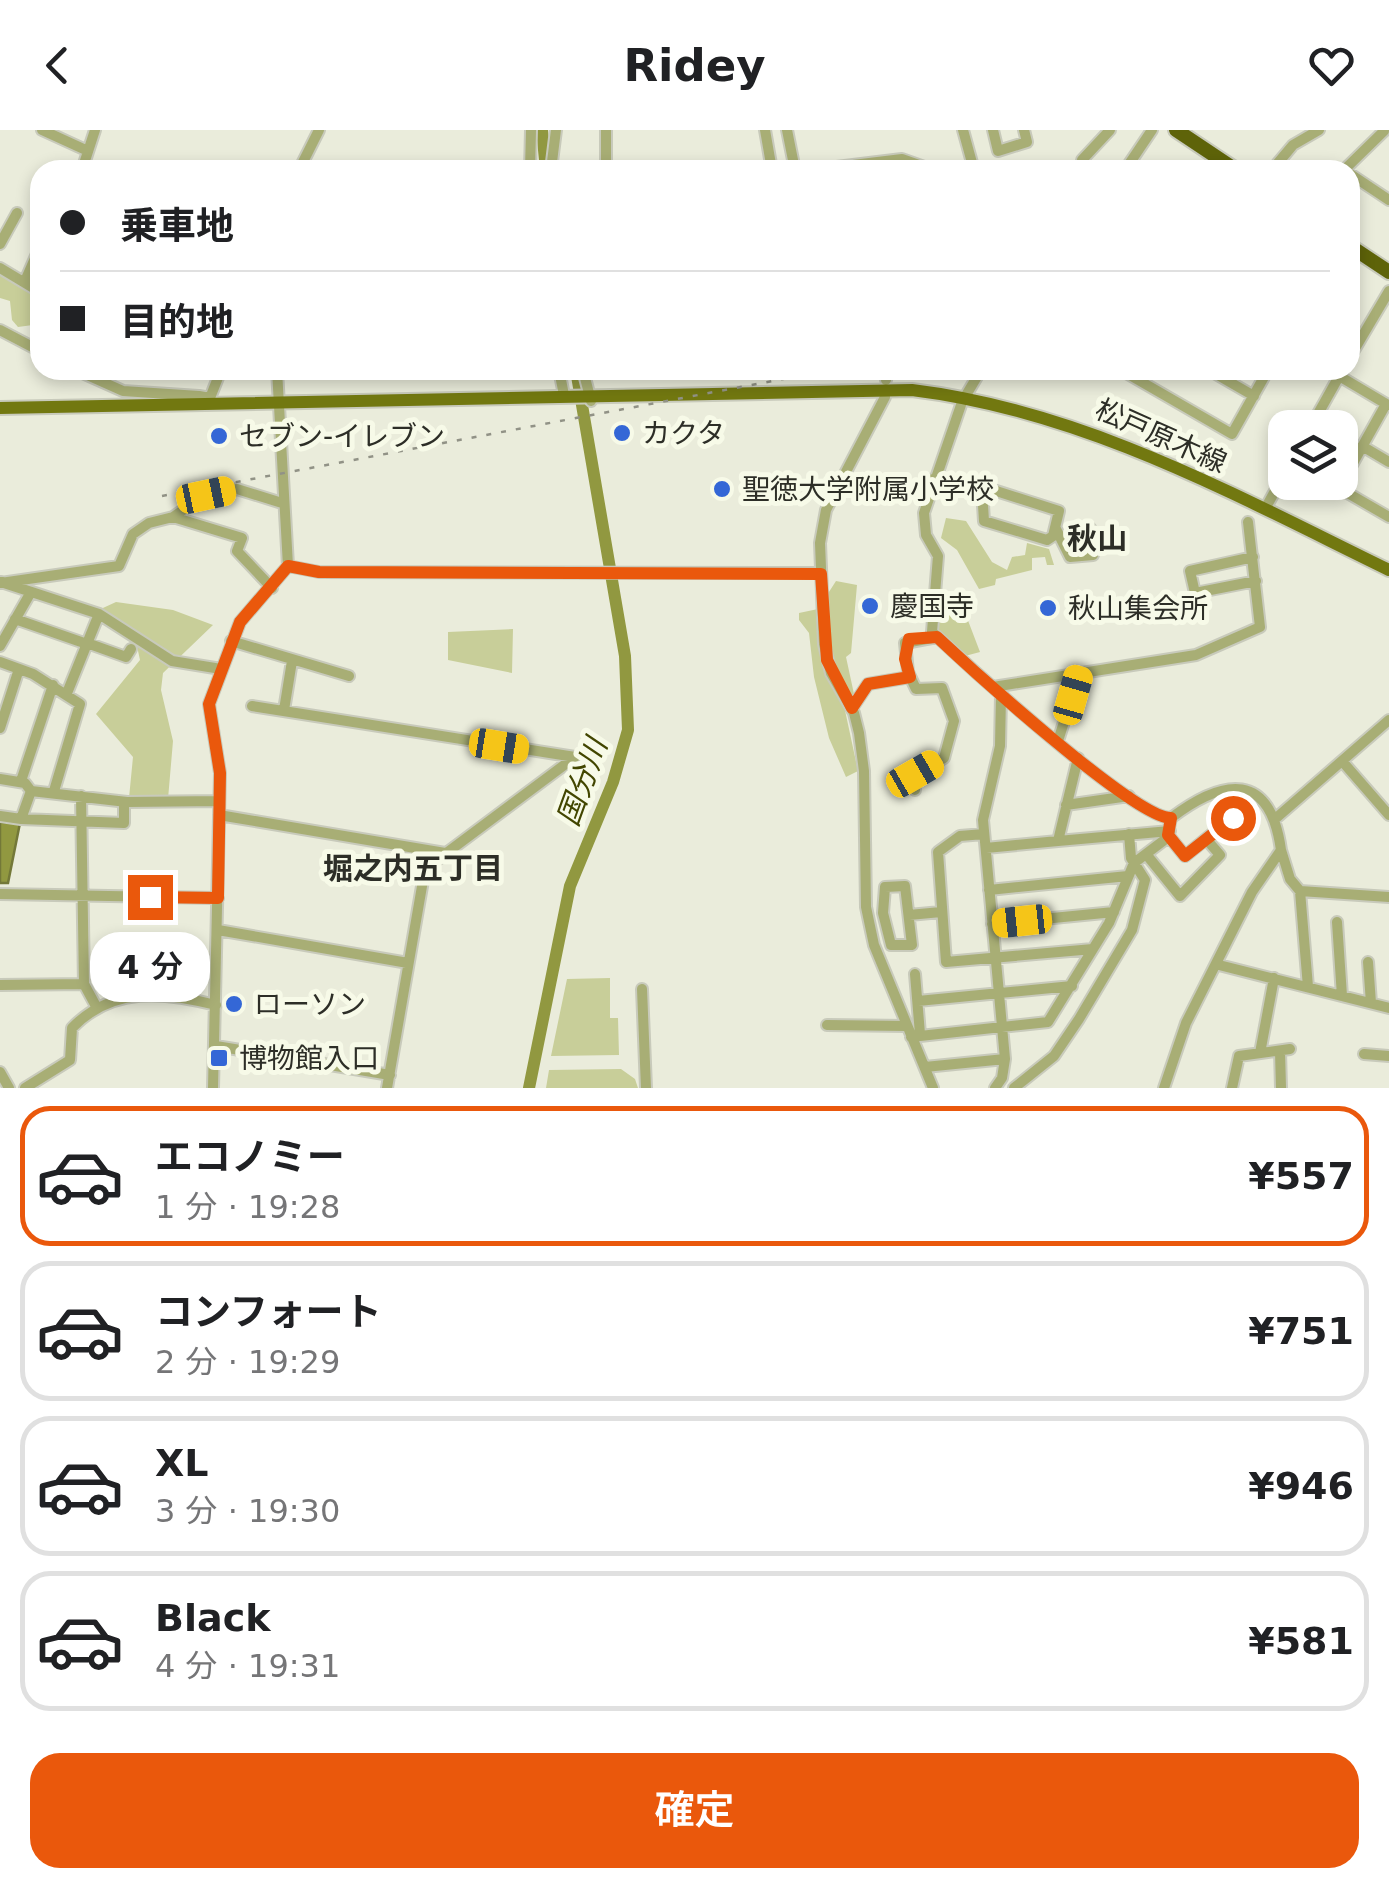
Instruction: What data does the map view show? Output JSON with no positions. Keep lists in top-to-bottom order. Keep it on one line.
{"streets":{"main road":["松戸原木線"]},"districts":["秋山","堀之内五丁目"],"water":["国分川"],"places":{"other":["カクタ","セブン-イレブン","聖徳大学附属小学校","慶国寺","秋山集会所","ローソン"],"transit":["博物館入口"]},"page":{"header":"Ridey","banner":["乗車地","目的地"],"bubble":"4 分","list":[{"name":"エコノミー","note":"1 分 · 19:28","value":"¥557"},{"name":"コンフォート","note":"2 分 · 19:29","value":"¥751"},{"name":"XL","note":"3 分 · 19:30","value":"¥946"},{"name":"Black","note":"4 分 · 19:31","value":"¥581"}],"buttons":"確定"}}
